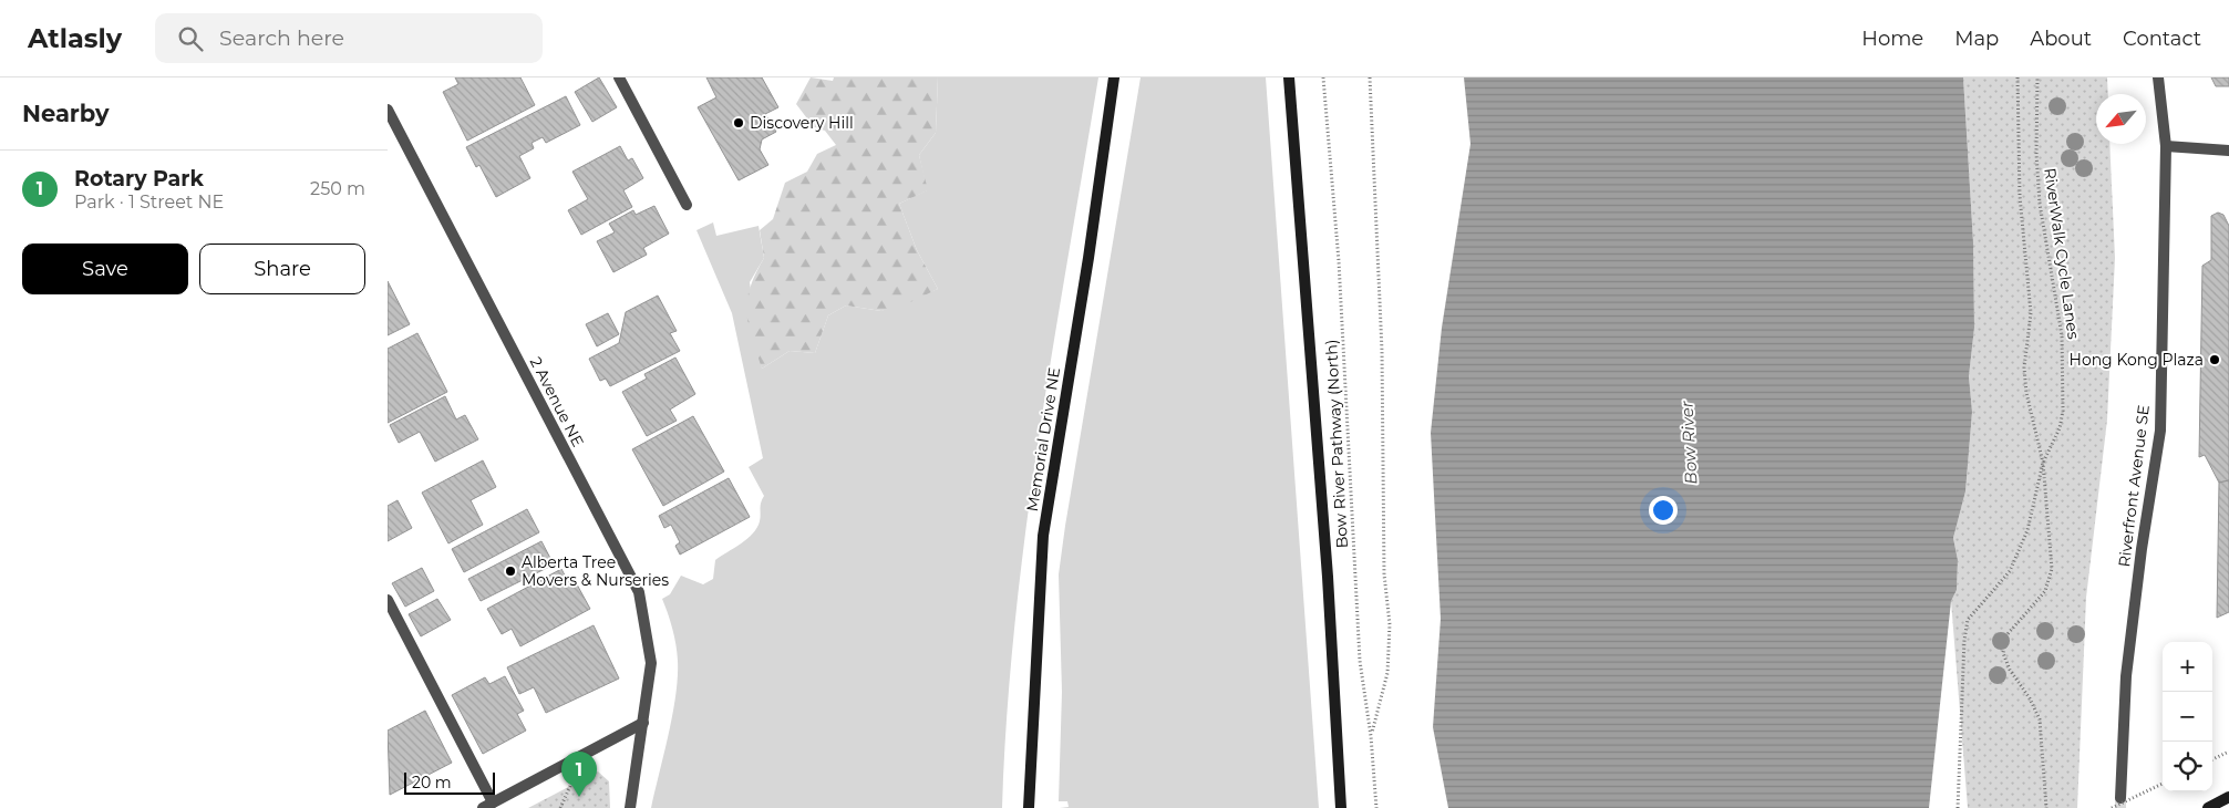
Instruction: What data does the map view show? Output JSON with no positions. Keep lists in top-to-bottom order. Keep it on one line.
{"streets":{"main road":["Memorial Drive NE"],"street":["2 Avenue NE","Riverfront Avenue SE"],"path":["RiverWalk Cycle Lanes","Bow River Pathway (North)"]},"water":["Bow River"],"places":["Discovery Hill","Hong Kong Plaza","Alberta Tree Movers & Nurseries"],"scale_bar":"20 m","north":"bottom left","page":{"header":"Atlasly","search":"Search here","nav":["Home","Map","About","Contact"],"heading":"Nearby","list":[{"mark":"1","name":"Rotary Park","note":"Park · 1 Street NE","value":"250 m"}],"buttons":["Save","Share"],"map_buttons":["+","−"],"pins":"1","scale":"20 m"}}
